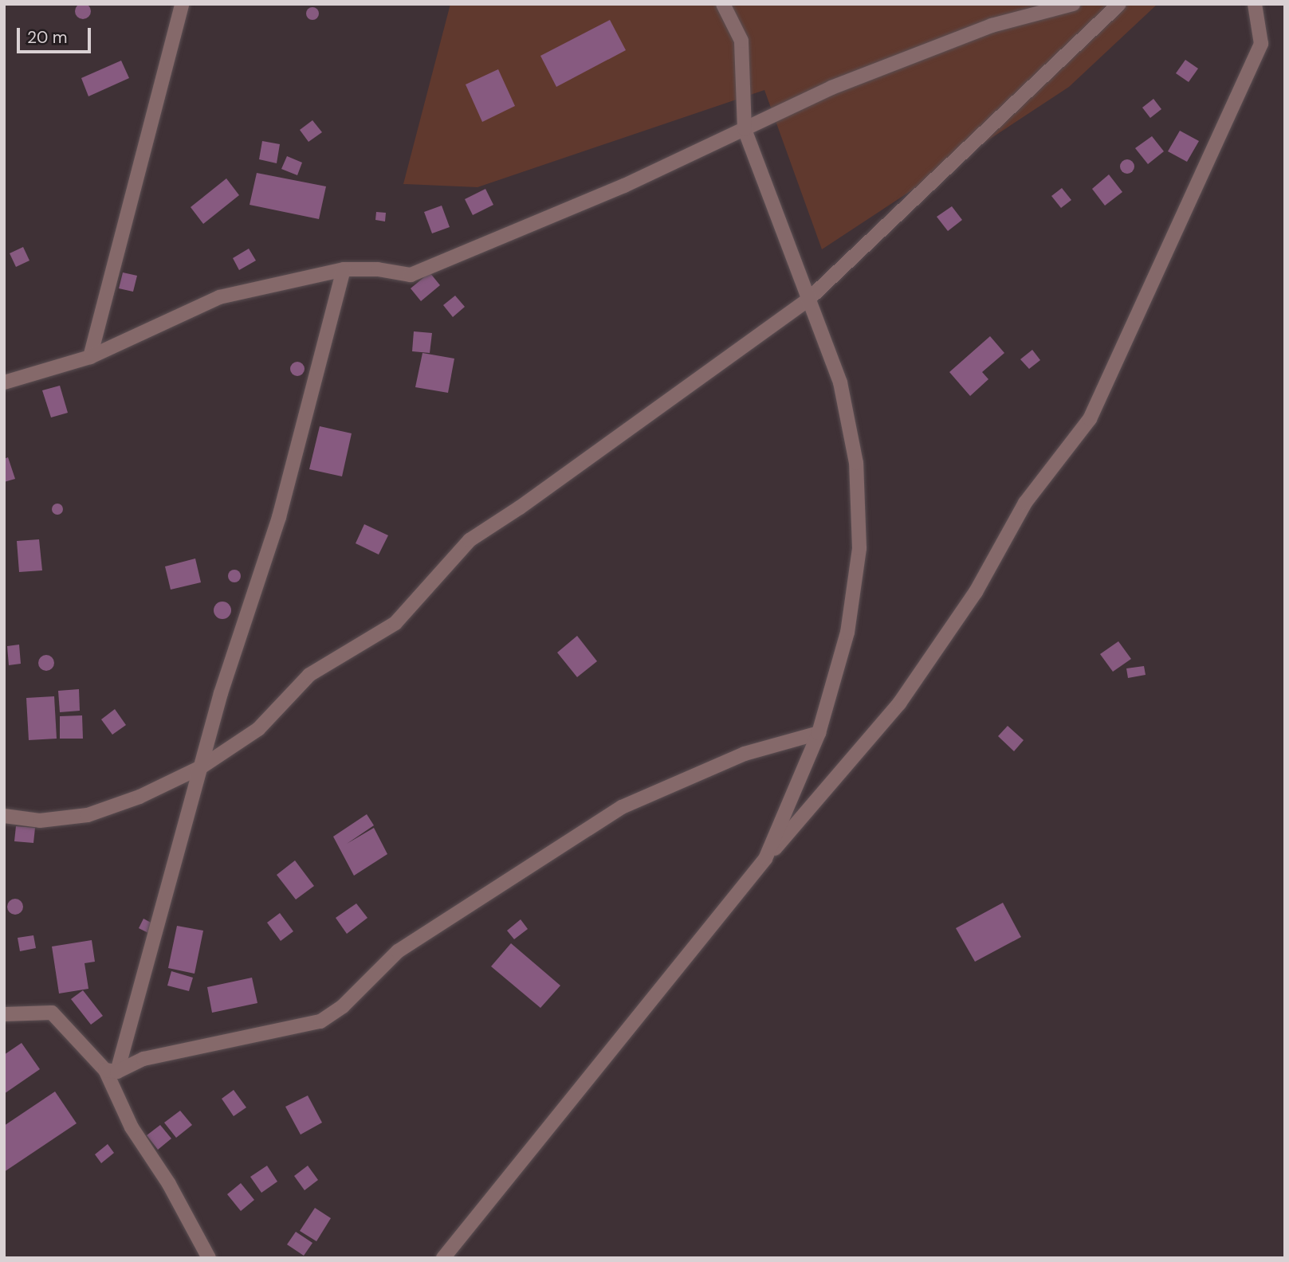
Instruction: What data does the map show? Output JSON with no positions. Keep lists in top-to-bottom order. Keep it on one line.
{"scale_bar":"20 m"}
